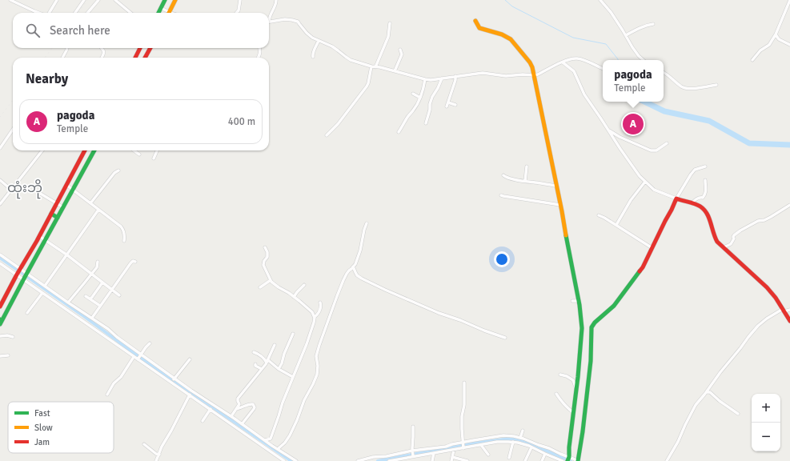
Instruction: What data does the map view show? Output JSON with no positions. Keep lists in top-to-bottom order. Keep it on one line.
{"districts":["ထုံးဘို"],"legend":["Fast","Slow","Jam"],"page":{"search":"Search here","heading":"Nearby","popup":["pagoda","Temple"],"list":[{"mark":"A","name":"pagoda","note":"Temple","value":"400 m"}],"pins":"A","map_buttons":["+","−"]}}
